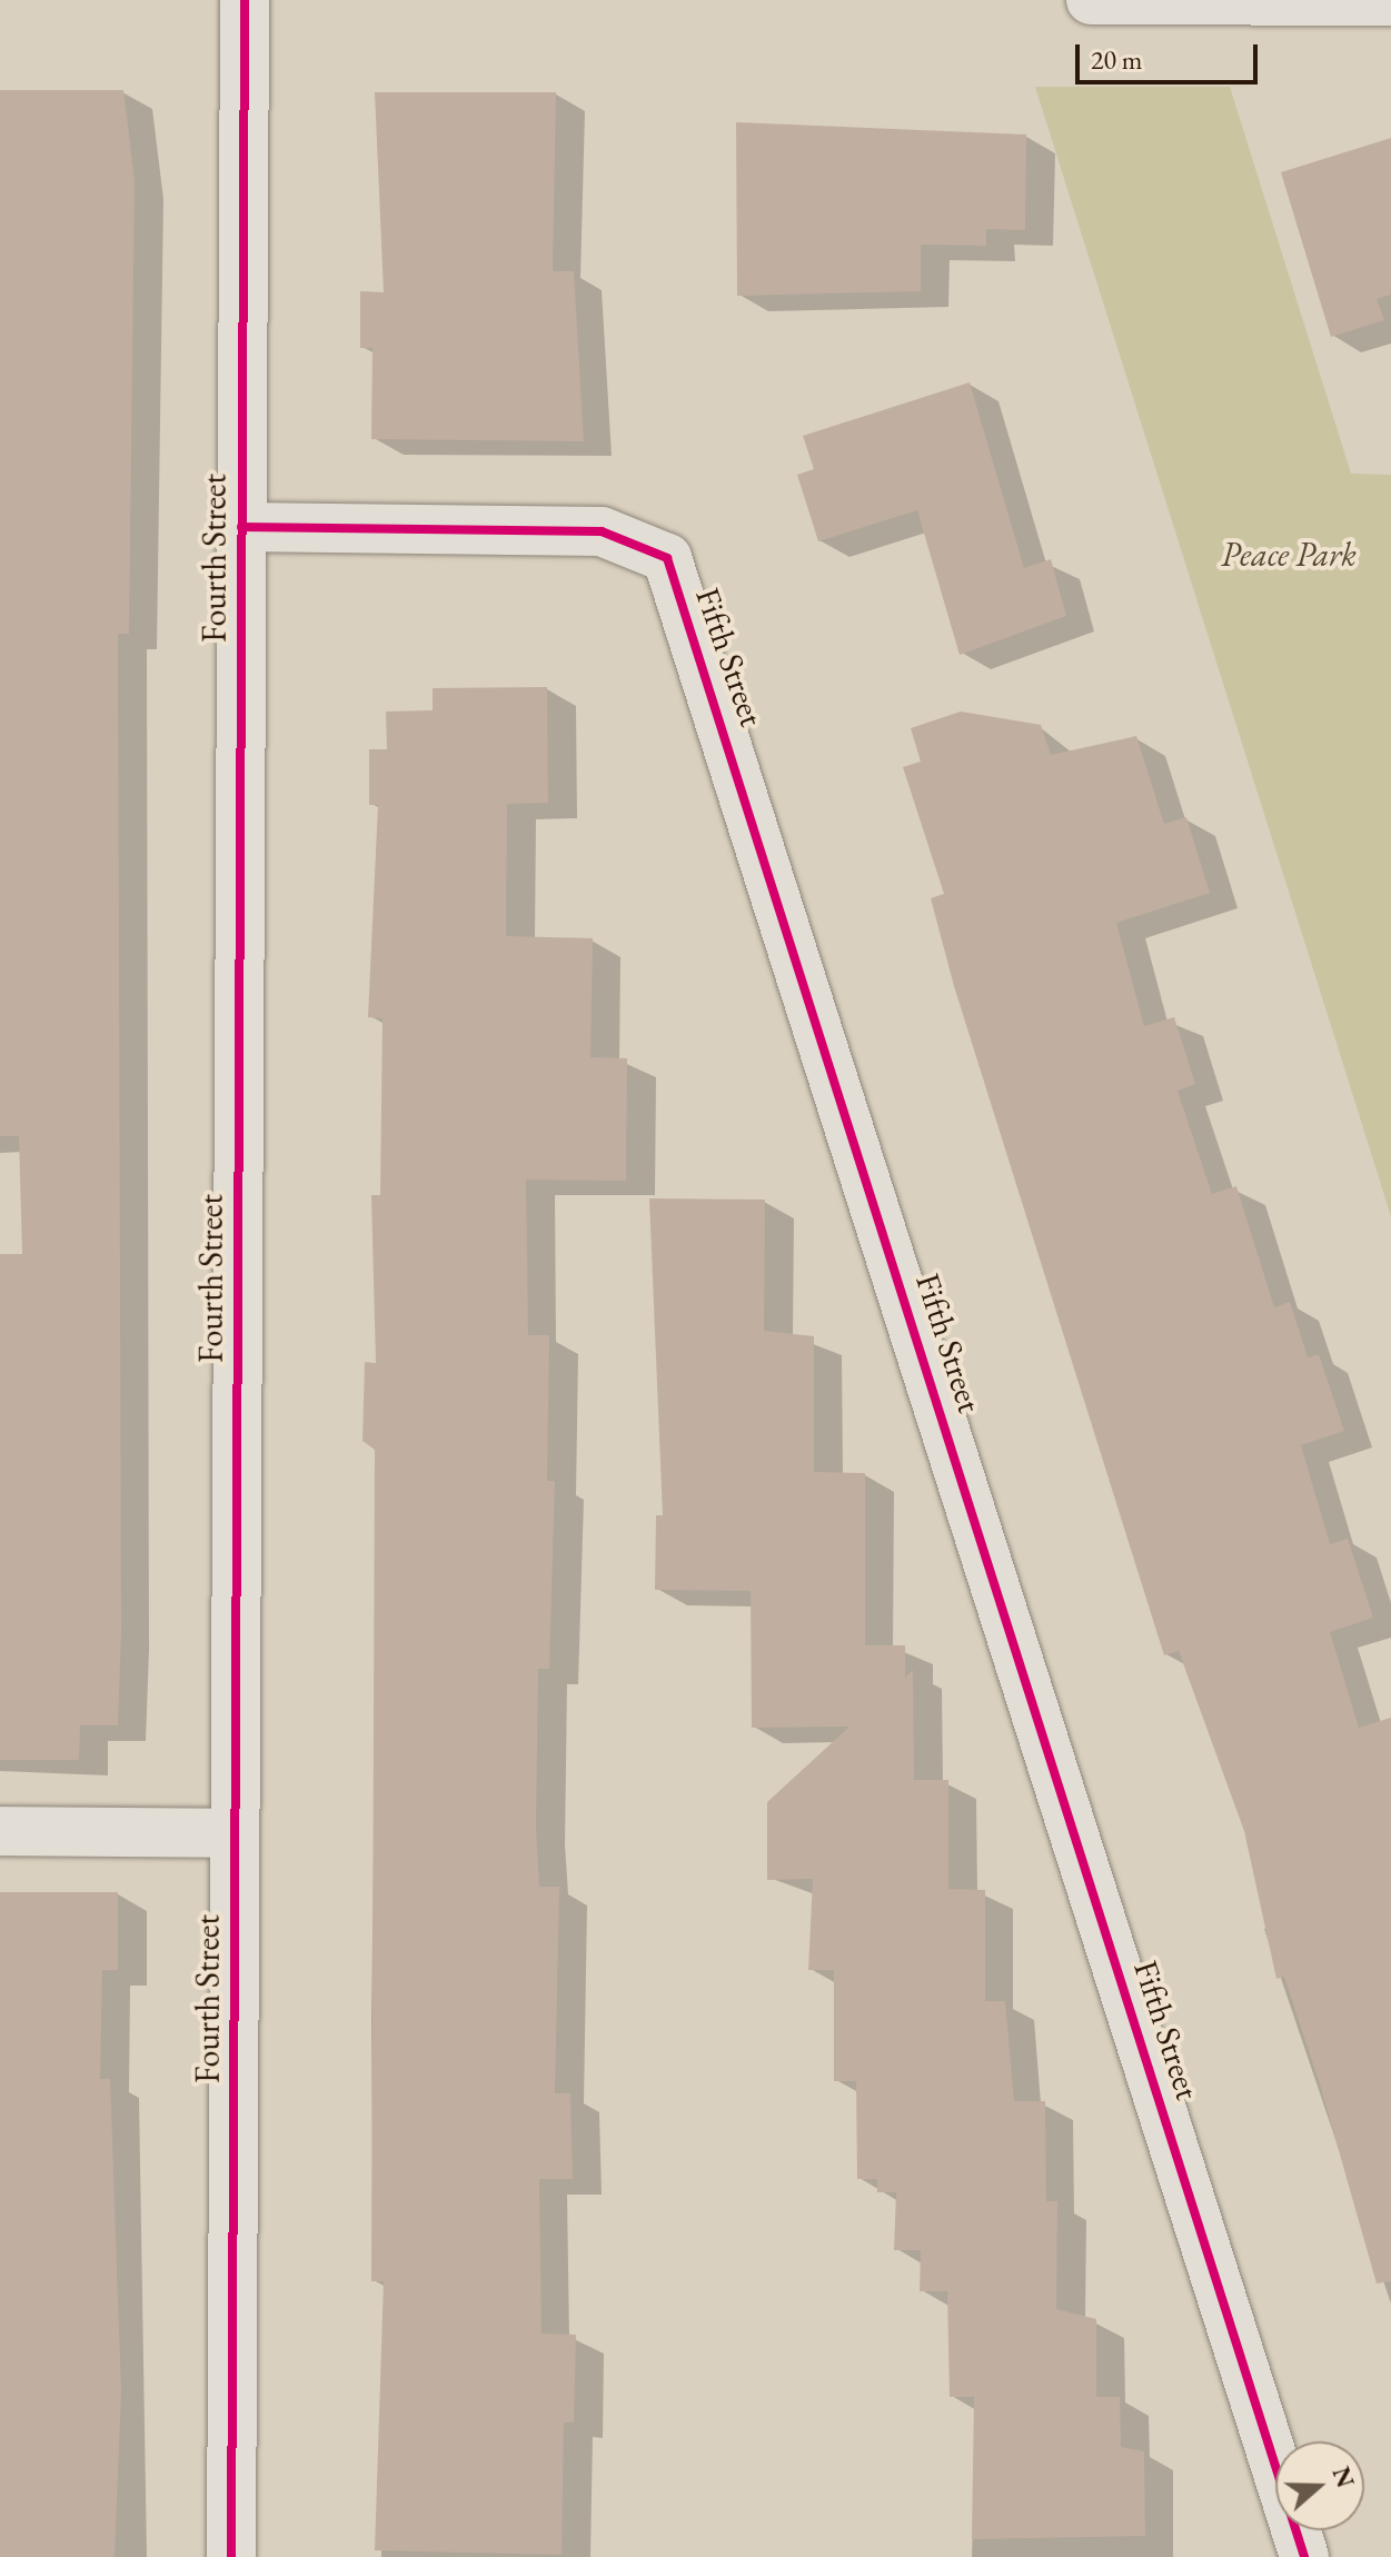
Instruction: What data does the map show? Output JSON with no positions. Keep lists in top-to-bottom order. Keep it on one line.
{"streets":{"street":["Fourth Street","Fifth Street"]},"crossings":[["Fourth Street","Fifth Street"]],"parks":["Peace Park"],"scale_bar":"20 m","north":"right"}
